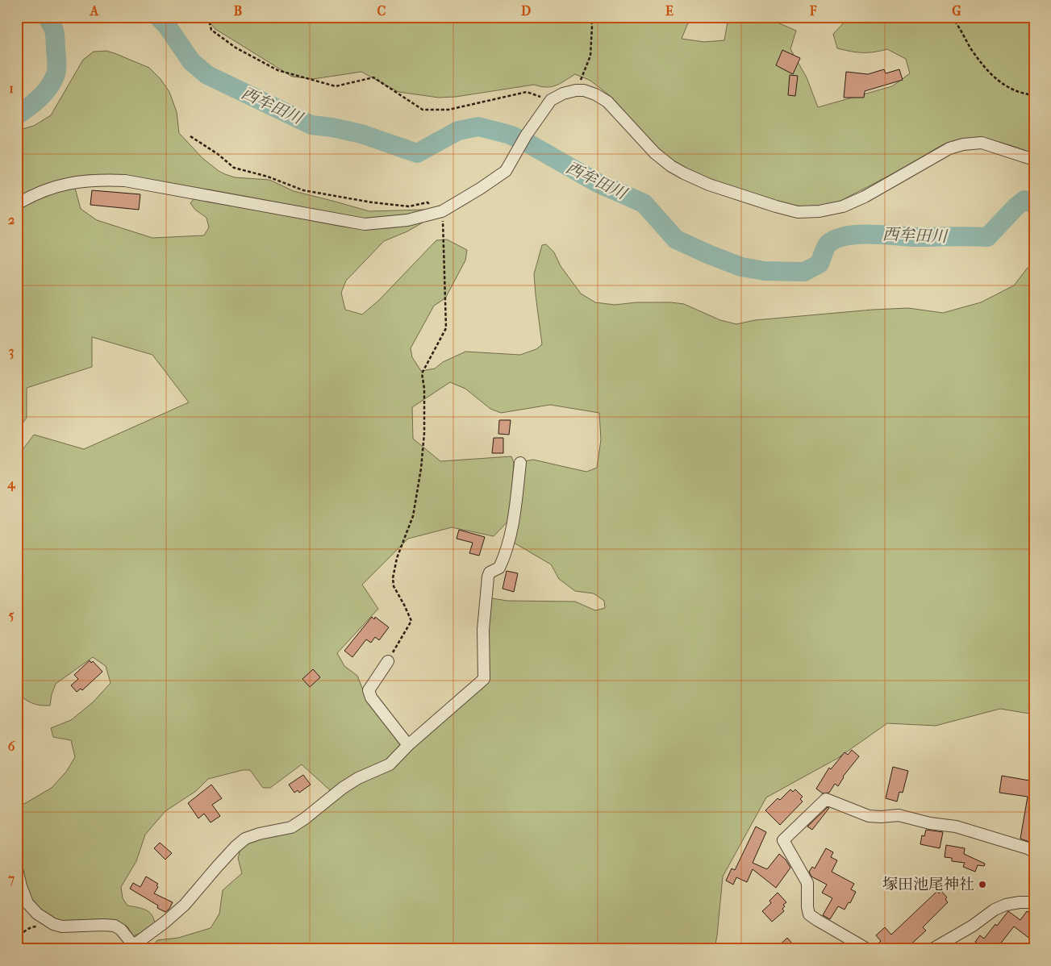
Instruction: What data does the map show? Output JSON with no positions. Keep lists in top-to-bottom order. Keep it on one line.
{"water":["西牟田川"],"places":["塚田池尾神社"],"grid":{"columns":["A","B","C","D","E","F","G"],"rows":["1","2","3","4","5","6","7"]}}
